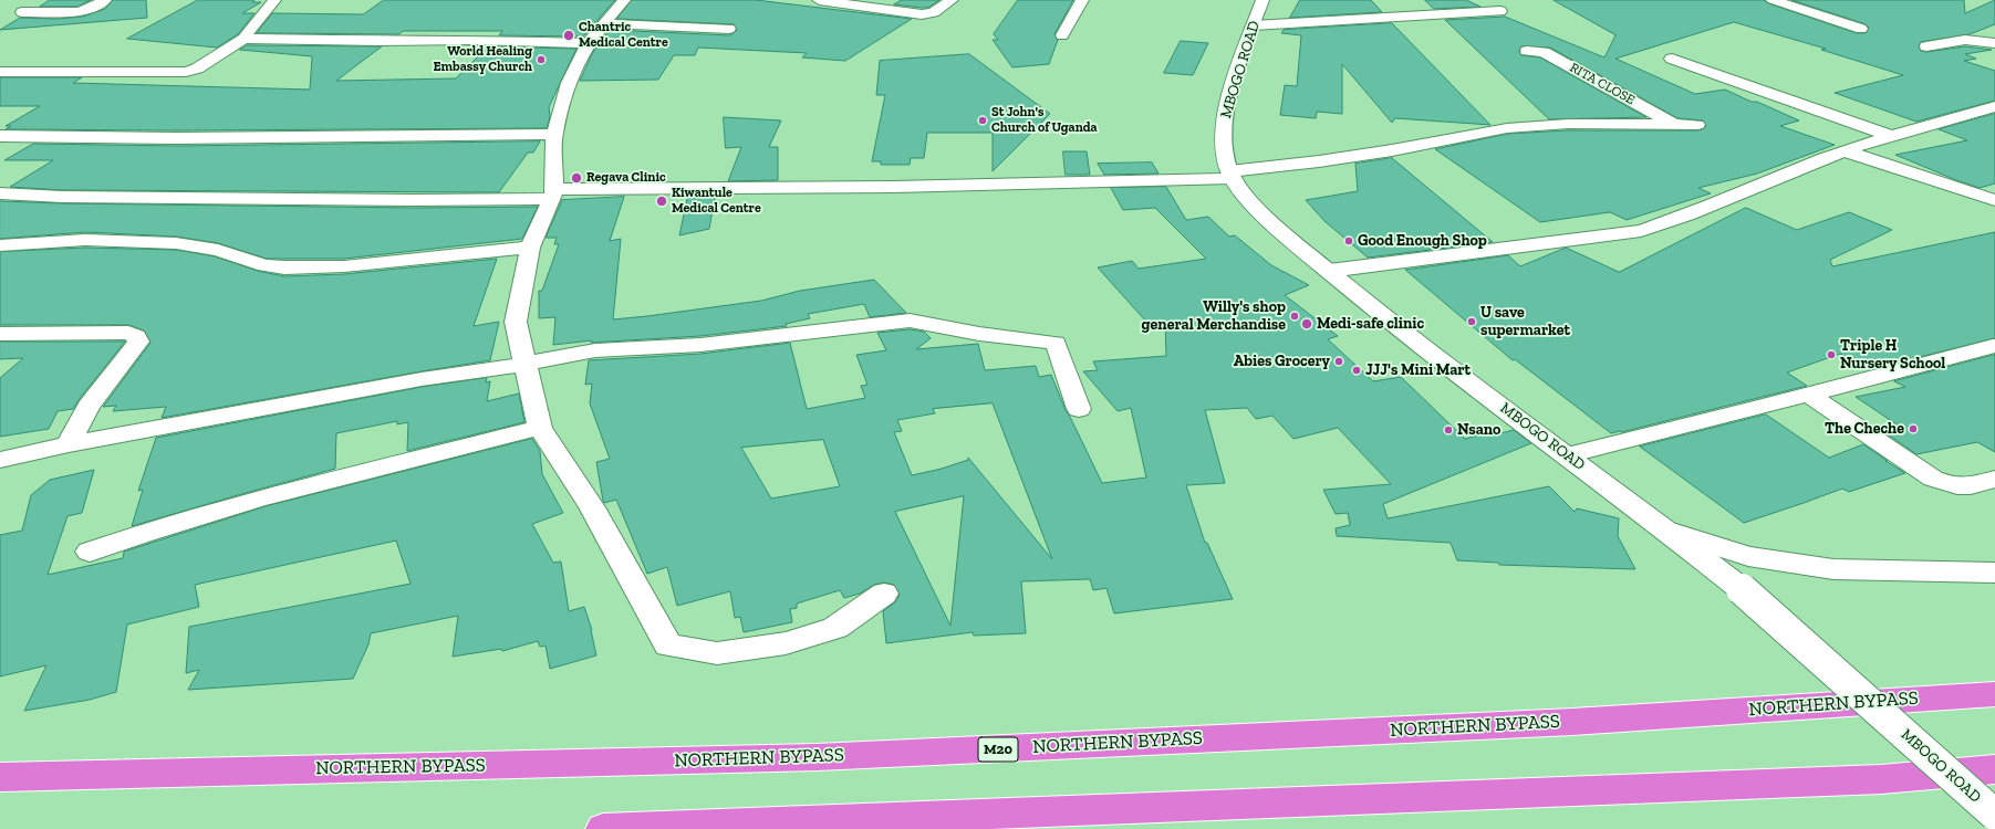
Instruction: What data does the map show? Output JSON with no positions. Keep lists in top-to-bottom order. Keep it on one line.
{"streets":{"highway":["NORTHERN BYPASS","M20"],"street":["MBOGO ROAD","RITA CLOSE"]},"places":["Chantric Medical Centre","World Healing Embassy Church","St John's Church of Uganda","Regava Clinic","Kiwantule Medical Centre","Good Enough Shop","Willy's shop general Merchandise","U save supermarket","Medi-safe clinic","Triple H Nursery School","Abies Grocery","JJJ's Mini Mart","The Cheche","Nsano"]}
